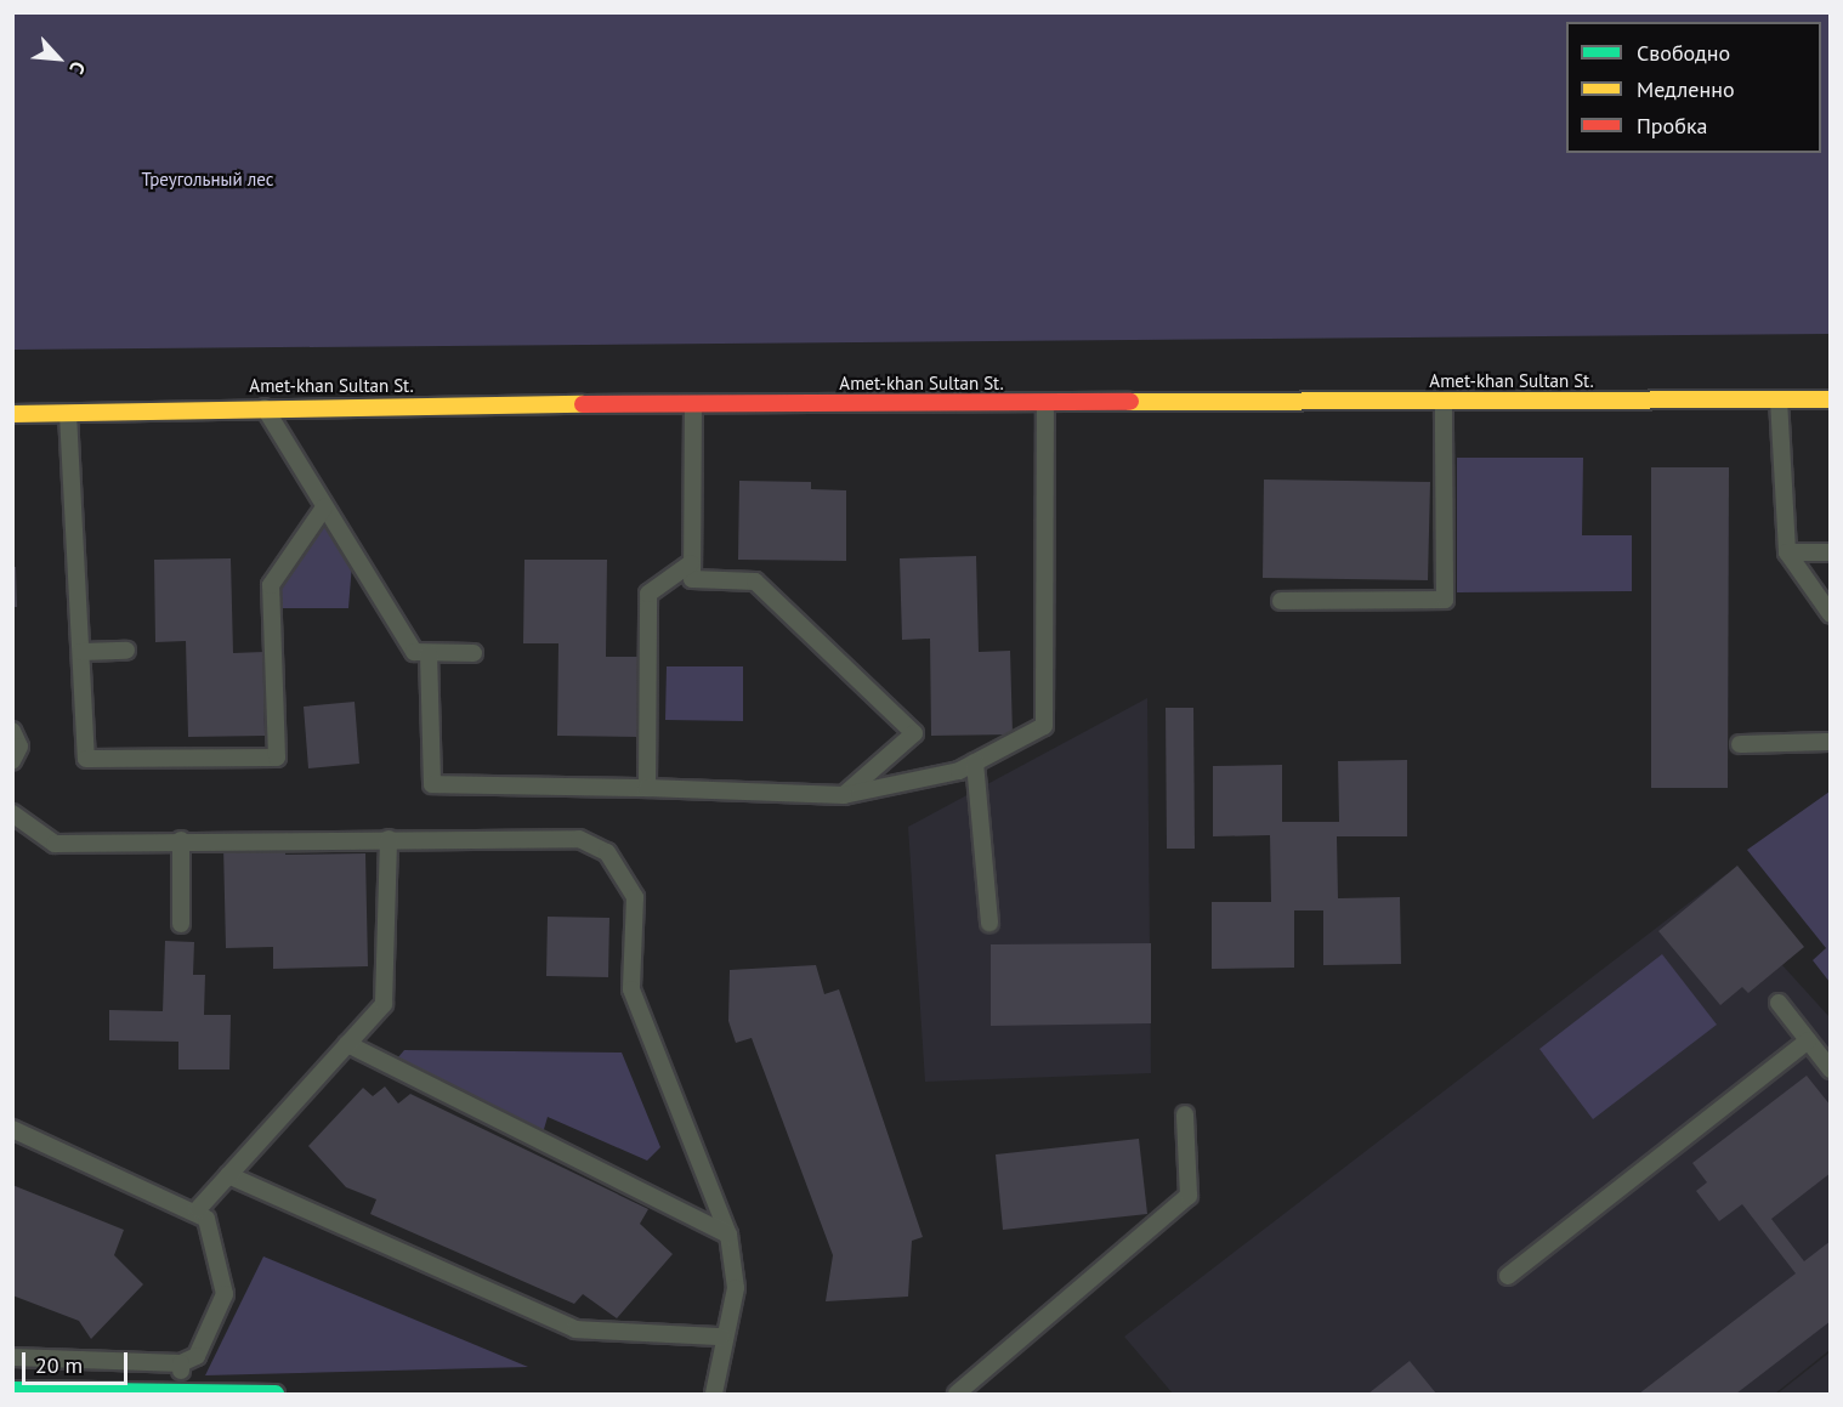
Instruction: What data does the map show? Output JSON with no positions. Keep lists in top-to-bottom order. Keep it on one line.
{"streets":{"main road":["Amet-khan Sultan St."]},"parks":["Треугольный лес"],"legend":["Свободно","Медленно","Пробка"],"scale_bar":"20 m","north":"bottom right"}
